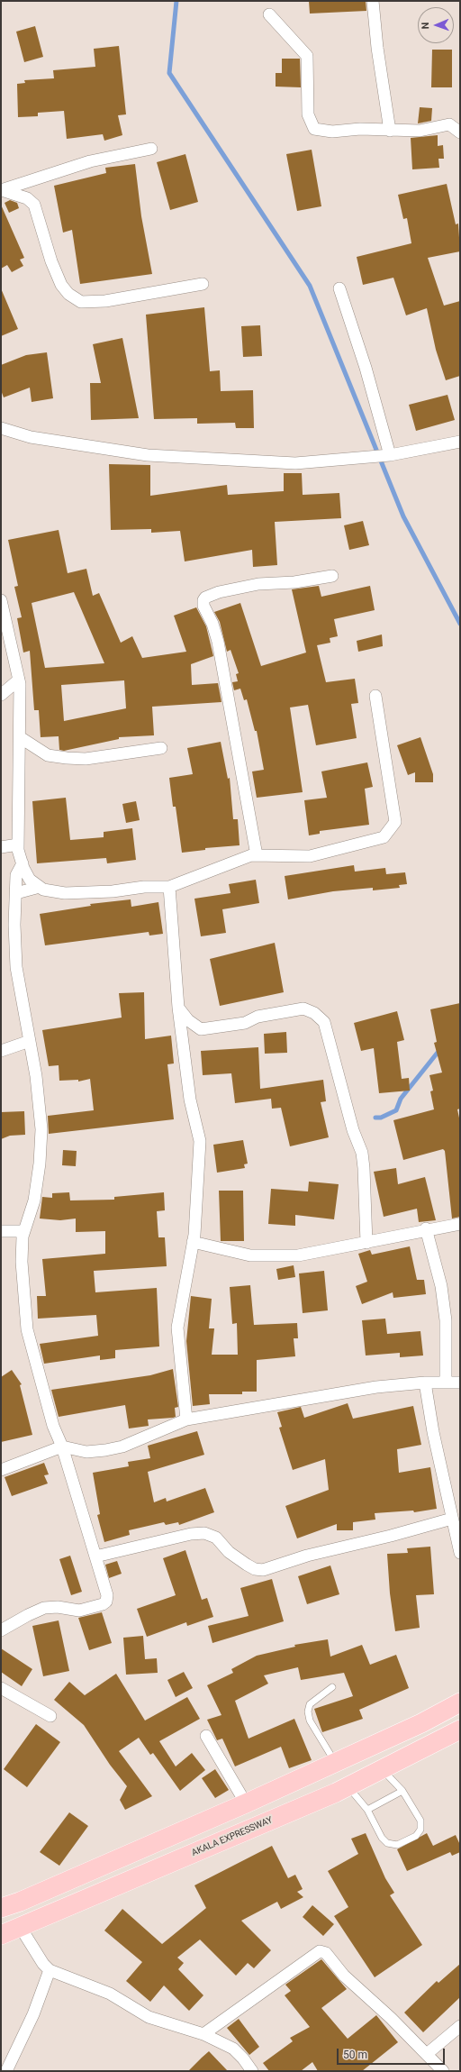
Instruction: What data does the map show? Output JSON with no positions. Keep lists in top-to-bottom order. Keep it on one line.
{"streets":{"main road":["AKALA EXPRESSWAY"]},"scale_bar":"50 m","north":"left"}
